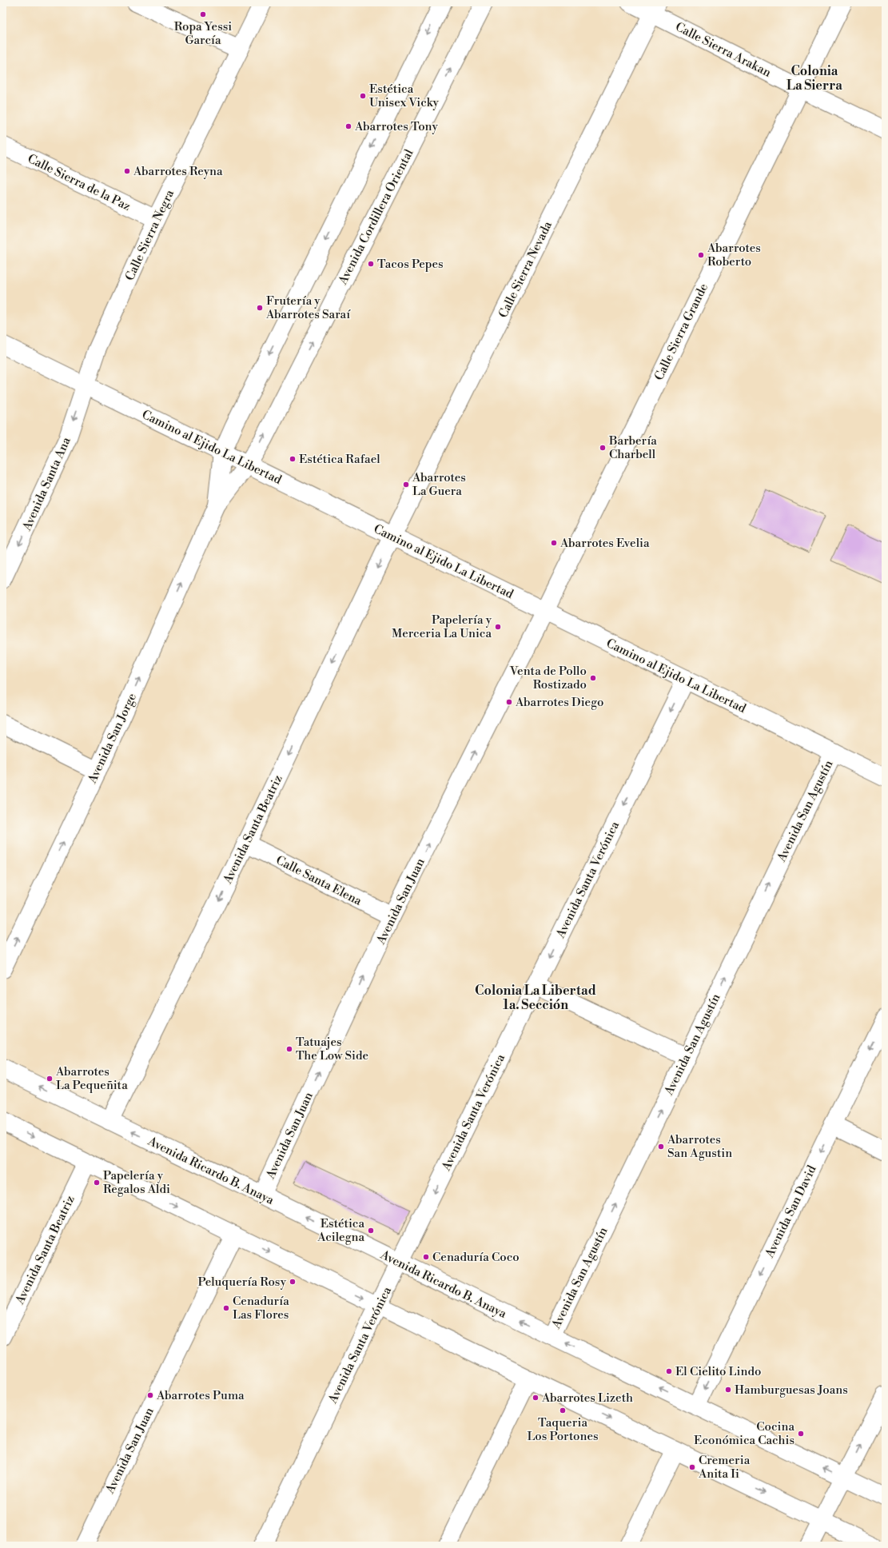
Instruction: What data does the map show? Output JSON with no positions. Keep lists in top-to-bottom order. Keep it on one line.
{"streets":{"street":["Calle Sierra Arakan","Calle Sierra de la Paz","Avenida Cordillera Oriental","Calle Sierra Negra","Calle Sierra Nevada","Calle Sierra Grande","Camino al Ejido La Libertad","Avenida Santa Ana","Avenida San Jorge","Avenida San Agustín","Avenida Santa Beatriz","Avenida Santa Verónica","Calle Santa Elena","Avenida San Juan","Avenida Ricardo B. Anaya","Avenida San David"]},"crossings":[["Calle Sierra Arakan","Calle Sierra Nevada"],["Calle Sierra Arakan","Calle Sierra Grande"],["Calle Sierra de la Paz","Calle Sierra Negra"],["Avenida Cordillera Oriental","Camino al Ejido La Libertad"],["Avenida Cordillera Oriental","Avenida San Jorge"],["Calle Sierra Negra","Camino al Ejido La Libertad"],["Calle Sierra Negra","Avenida Santa Ana"],["Calle Sierra Nevada","Camino al Ejido La Libertad"],["Calle Sierra Nevada","Avenida Santa Beatriz"],["Calle Sierra Grande","Camino al Ejido La Libertad"],["Calle Sierra Grande","Avenida San Juan"],["Camino al Ejido La Libertad","Avenida Santa Ana"],["Camino al Ejido La Libertad","Avenida San Jorge"],["Camino al Ejido La Libertad","Avenida San Agustín"],["Camino al Ejido La Libertad","Avenida Santa Beatriz"],["Camino al Ejido La Libertad","Avenida Santa Verónica"],["Camino al Ejido La Libertad","Avenida San Juan"],["Avenida San Agustín","Avenida Ricardo B. Anaya"],["Avenida Santa Beatriz","Calle Santa Elena"],["Avenida Santa Beatriz","Avenida Ricardo B. Anaya"],["Avenida Santa Verónica","Avenida Ricardo B. Anaya"],["Calle Santa Elena","Avenida San Juan"],["Avenida San Juan","Avenida Ricardo B. Anaya"],["Avenida Ricardo B. Anaya","Avenida San David"]],"one_way":["Avenida Santa Ana","Avenida San Jorge","Avenida San Agustín","Avenida Santa Beatriz","Avenida Santa Verónica","Avenida San Juan","Avenida San David"],"districts":["Colonia La Sierra","Colonia La Libertad 1a. Sección"],"places":["Ropa Yessi García","Estética Unisex Vicky","Abarrotes Tony","Abarrotes Reyna","Abarrotes Roberto","Tacos Pepes","Frutería y Abarrotes Saraí","Barbería Charbell","Estética Rafael","Abarrotes La Guera","Abarrotes Evelia","Papelería y Merceria La Unica","Venta de Pollo Rostizado","Abarrotes Diego","Tatuajes The Low Side","Abarrotes La Pequeñita","Abarrotes San Agustin","Papelería y Regalos Aldi","Estética Acilegna","Cenaduría Coco","Peluquería Rosy","Cenaduría Las Flores","El Cielito Lindo","Hamburguesas Joans","Abarrotes Puma","Abarrotes Lizeth","Taqueria Los Portones","Cocina Económica Cachis","Cremeria Anita Ii"]}
